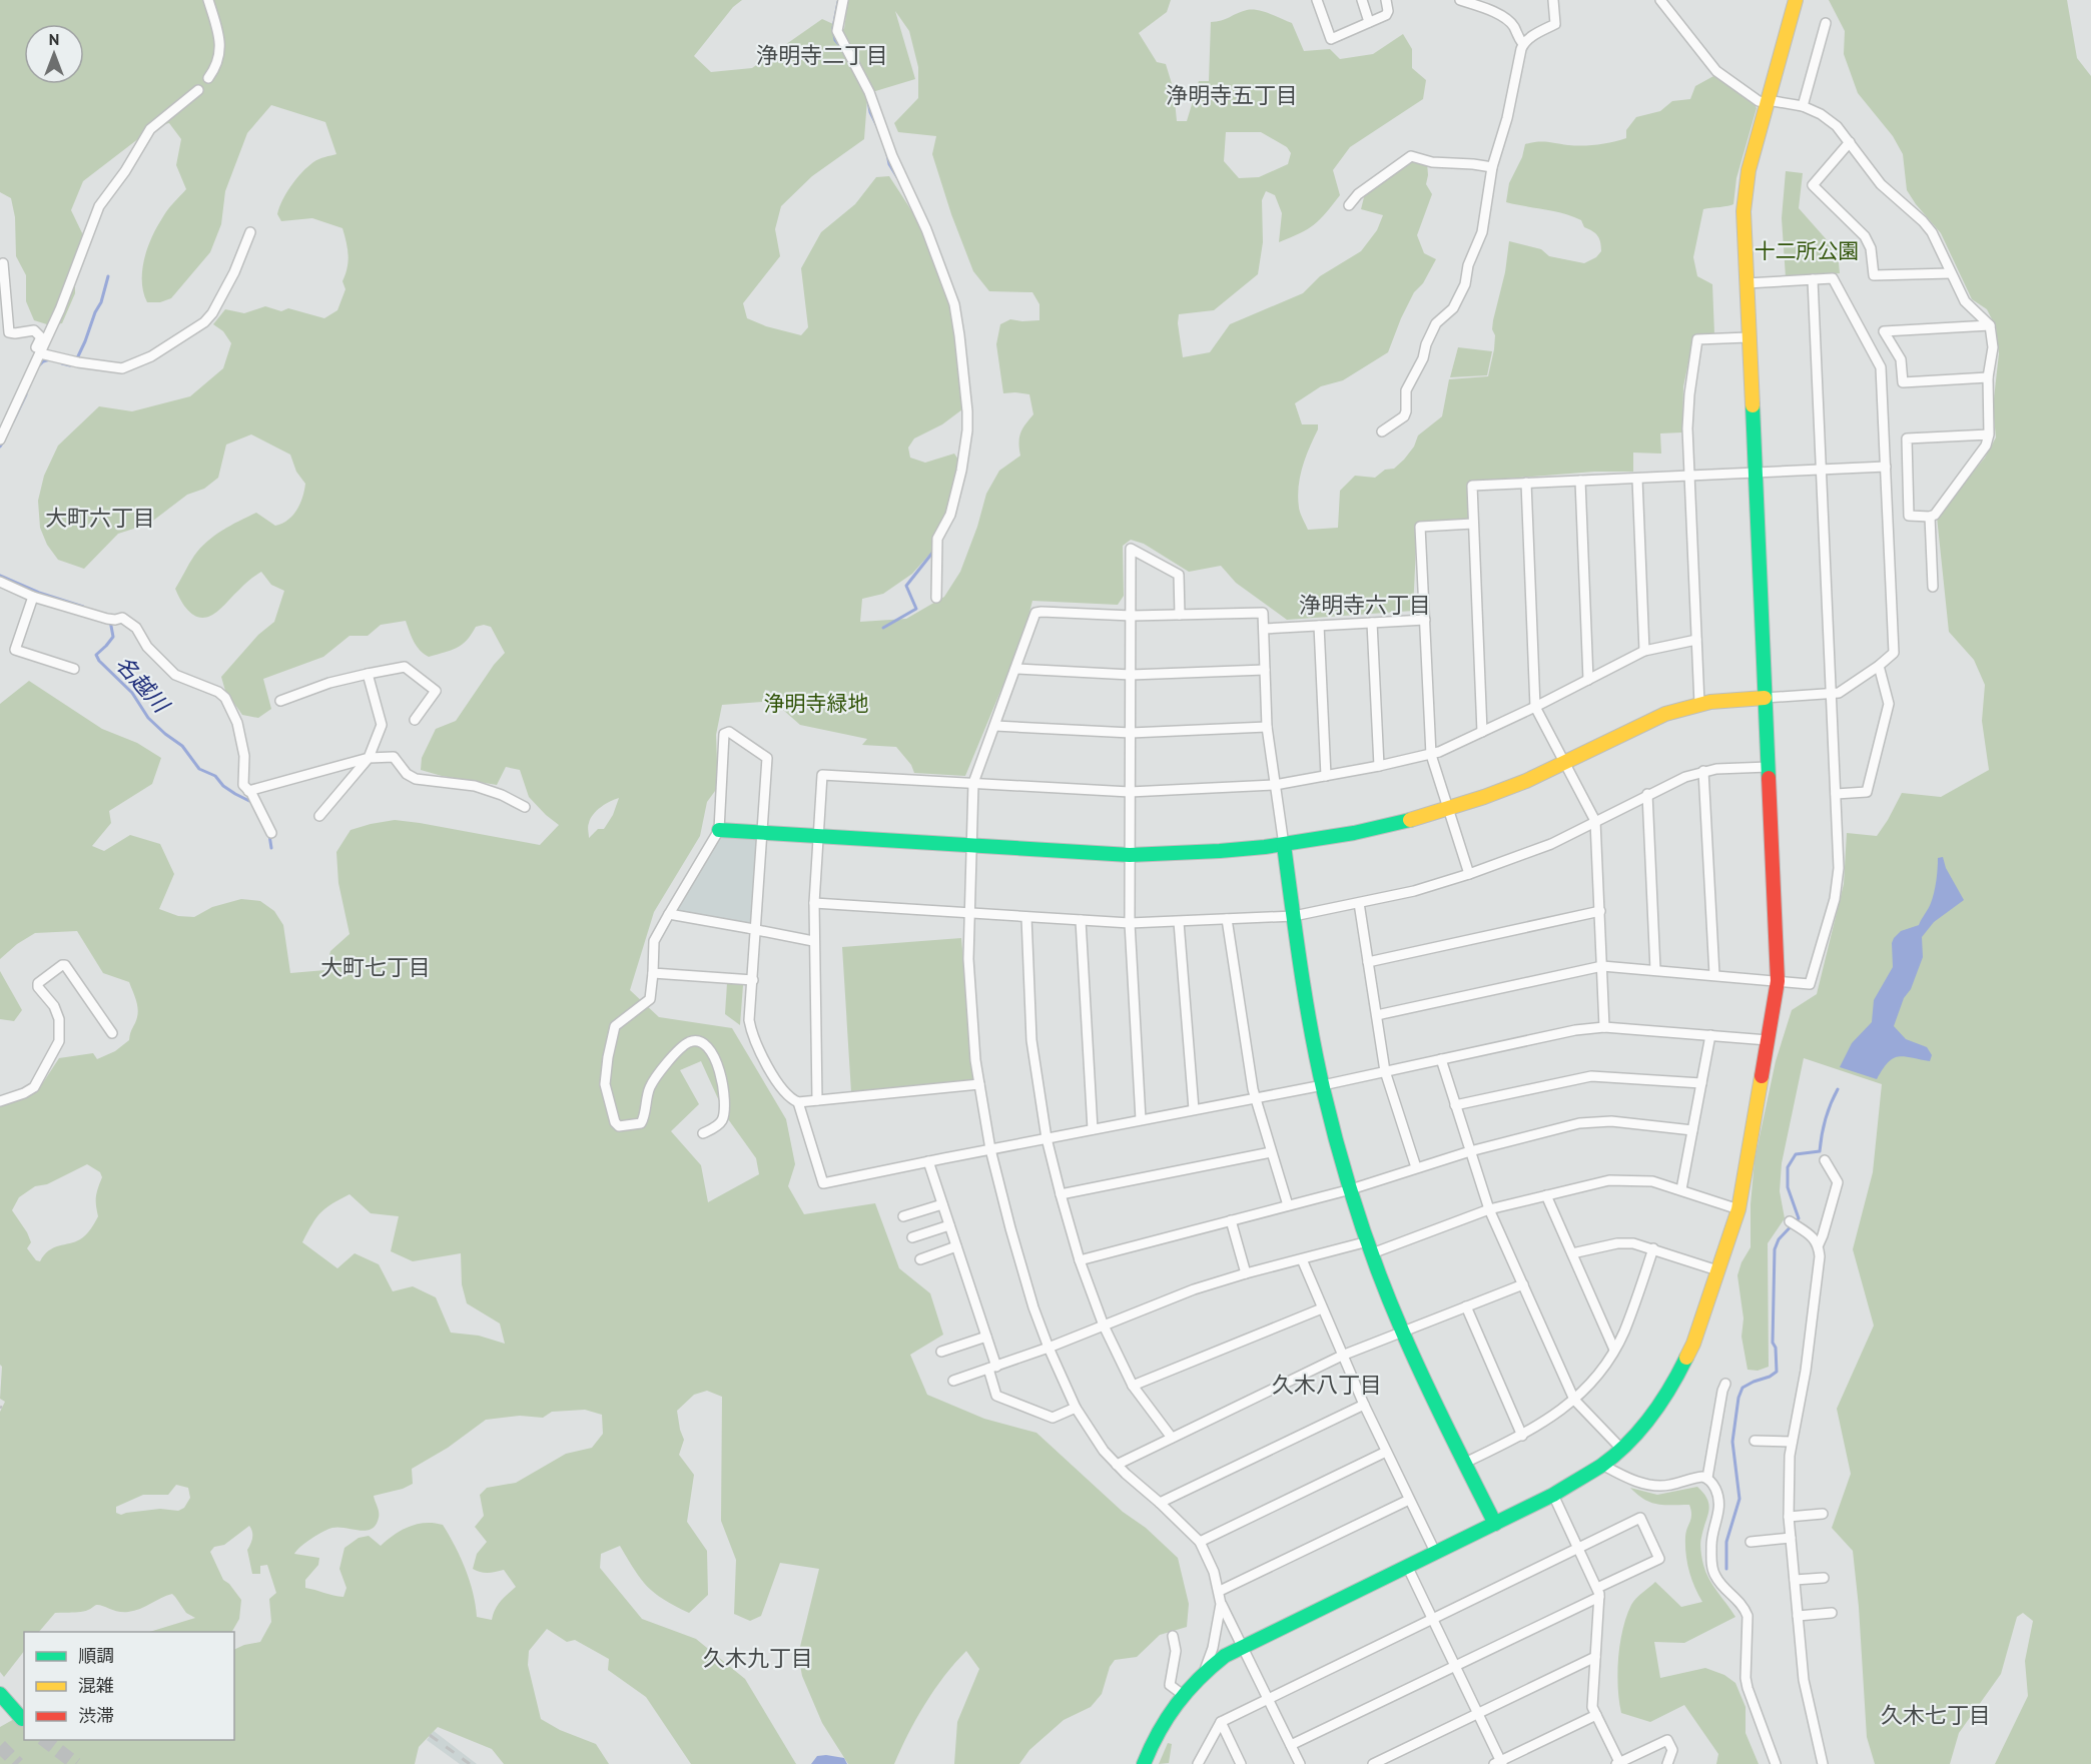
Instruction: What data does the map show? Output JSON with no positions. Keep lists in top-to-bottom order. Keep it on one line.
{"districts":["浄明寺二丁目","浄明寺五丁目","大町六丁目","浄明寺六丁目","大町七丁目","久木八丁目","久木九丁目","久木七丁目"],"water":["名越川"],"parks":["十二所公園","浄明寺緑地"],"legend":["順調","混雑","渋滞"],"north":"top"}
